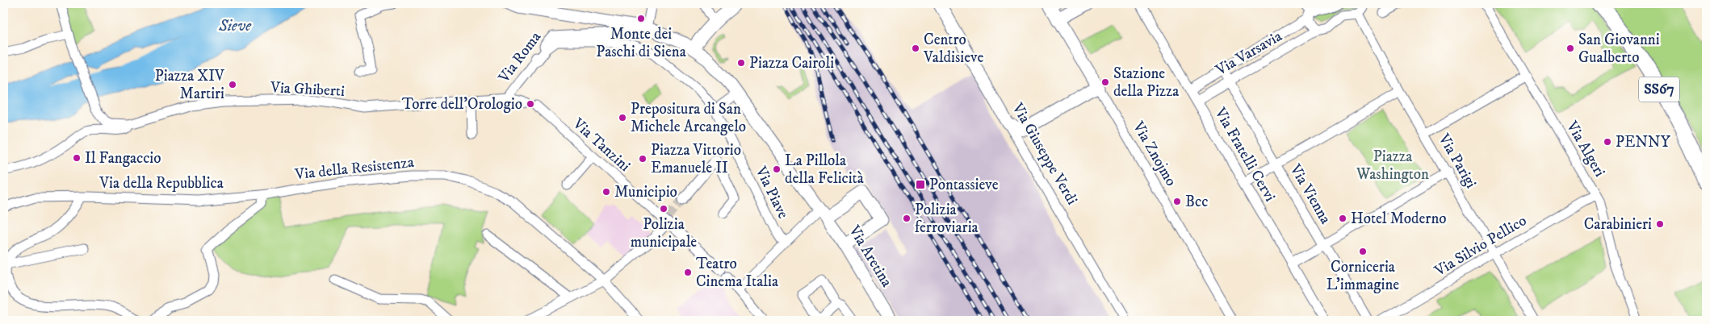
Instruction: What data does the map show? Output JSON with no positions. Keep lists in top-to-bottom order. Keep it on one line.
{"streets":{"main road":["SS67"],"street":["Via Varsavia","Via Roma","Via Ghiberti","Via Tanzini","Via Algeri","Via Giuseppe Verdi","Via Znojmo","Via Fratelli Cervi","Via Parigi","Via della Resistenza","Via della Repubblica","Via Piave","Via Vienna","Via Silvio Pellico","Via Aretina"]},"crossings":[["Via Varsavia","Via Fratelli Cervi"],["Via Varsavia","Via Parigi"],["Via Varsavia","Via Vienna"],["Via Roma","Via Ghiberti"],["Via Roma","Via Piave"],["Via Roma","Via Aretina"],["Via Algeri","Via Silvio Pellico"],["Via Parigi","Via Silvio Pellico"],["Via della Resistenza","Via della Repubblica"]],"water":["Sieve"],"parks":["Piazza Washington"],"places":{"other":["Monte dei Paschi di Siena","Centro Valdisieve","San Giovanni Gualberto","Piazza Cairoli","Stazione della Pizza","Piazza XIV Martiri","Torre dell’Orologio","Prepositura di San Michele Arcangelo","PENNY","Il Fangaccio","Piazza Vittorio Emanuele II","La Pillola della Felicità","Municipio","Bcc","Polizia municipale","Polizia ferroviaria","Hotel Moderno","Carabinieri","Corniceria L'immagine","Teatro Cinema Italia"],"transit":["Pontassieve"]}}
